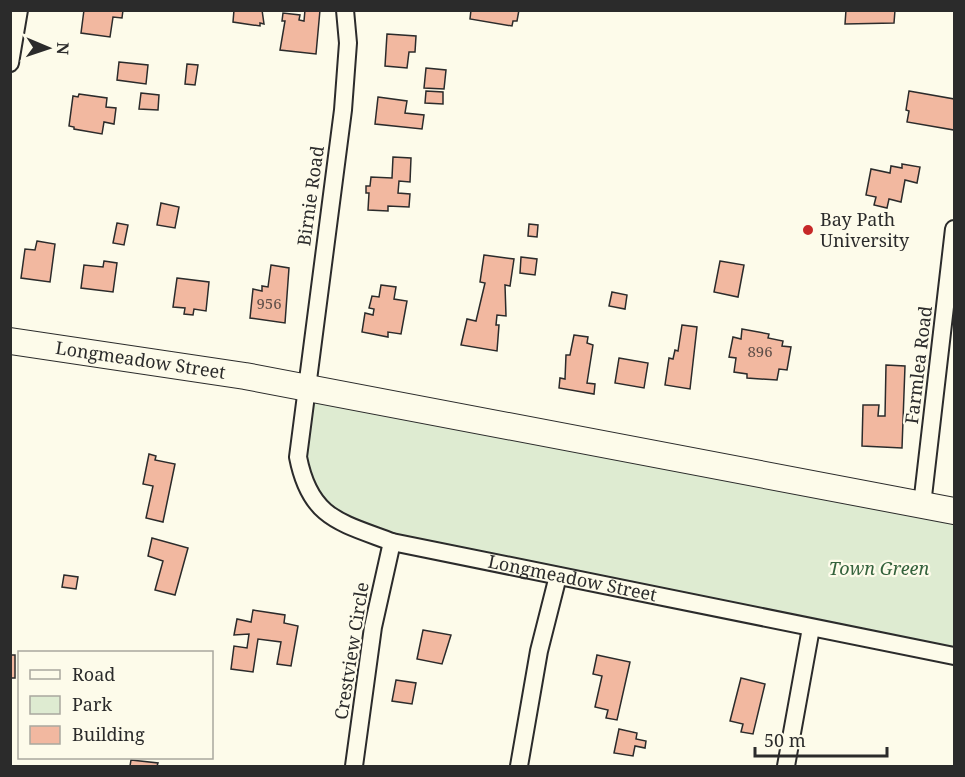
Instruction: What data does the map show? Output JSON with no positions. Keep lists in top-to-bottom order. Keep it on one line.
{"streets":{"main road":["Longmeadow Street"],"street":["Birnie Road","Farmlea Road","Crestview Circle"]},"crossings":[["Birnie Road","Longmeadow Street"],["Longmeadow Street","Farmlea Road"],["Longmeadow Street","Crestview Circle"]],"parks":["Town Green"],"places":["Bay Path University"],"house_numbers":["956","896"],"legend":["Road","Park","Building"],"scale_bar":"50 m","north":"right"}
